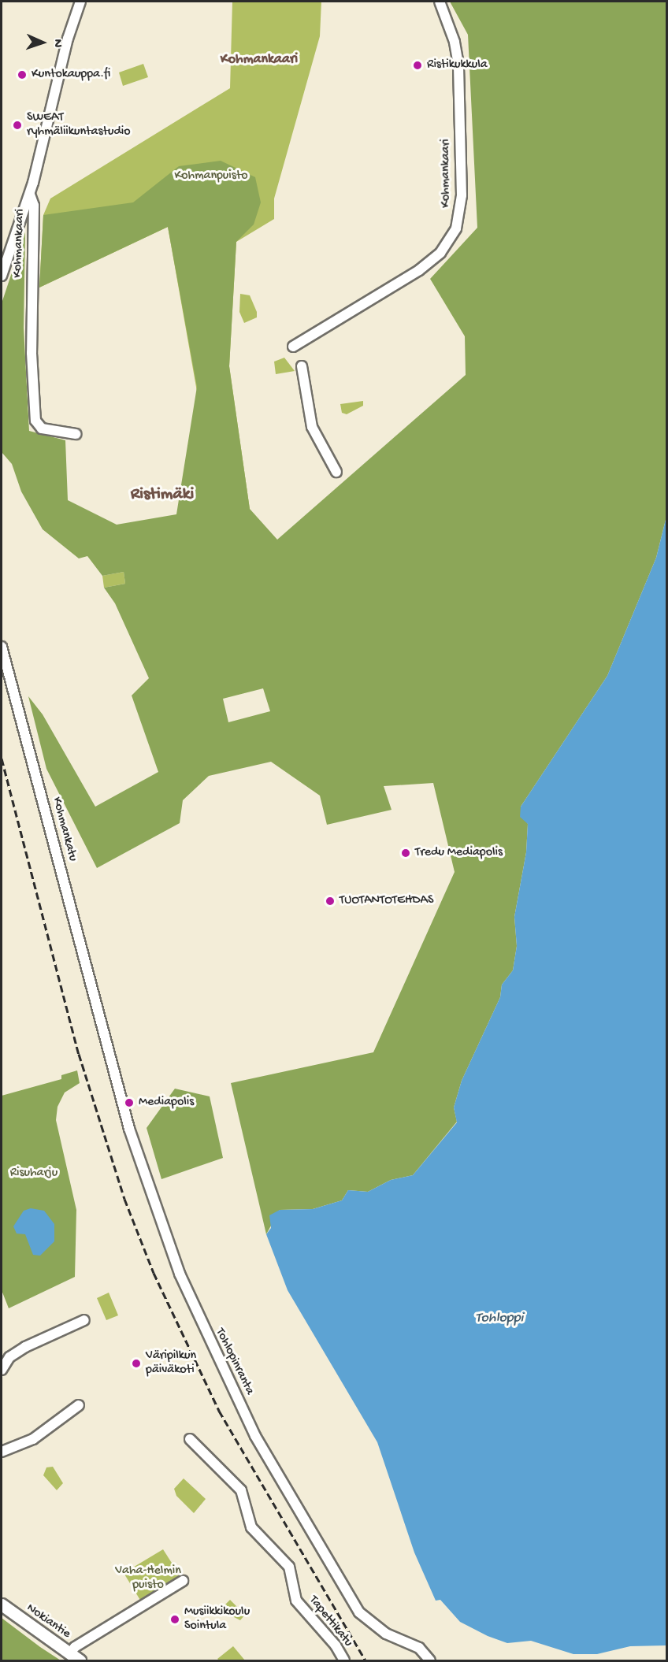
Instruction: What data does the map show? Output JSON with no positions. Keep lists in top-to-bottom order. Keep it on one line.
{"streets":{"main road":["Nokiantie"],"street":["Kohmankaari","Kohmankatu","Tohlopinranta","Tapettikatu"]},"crossings":[["Kohmankatu","Tohlopinranta"]],"districts":["Kohmankaari","Ristimäki"],"water":["Tohloppi"],"parks":["Kohmanpuisto","Risuharju","Vaha-Helmin puisto"],"places":["Ristikukkula","Kuntokauppa.fi","SWEAT ryhmäliikuntastudio","Tredu Mediapolis","TUOTANTOTEHDAS","Mediapolis","Väripilkun päiväkoti","Musiikkikoulu Sointula"],"north":"right"}
